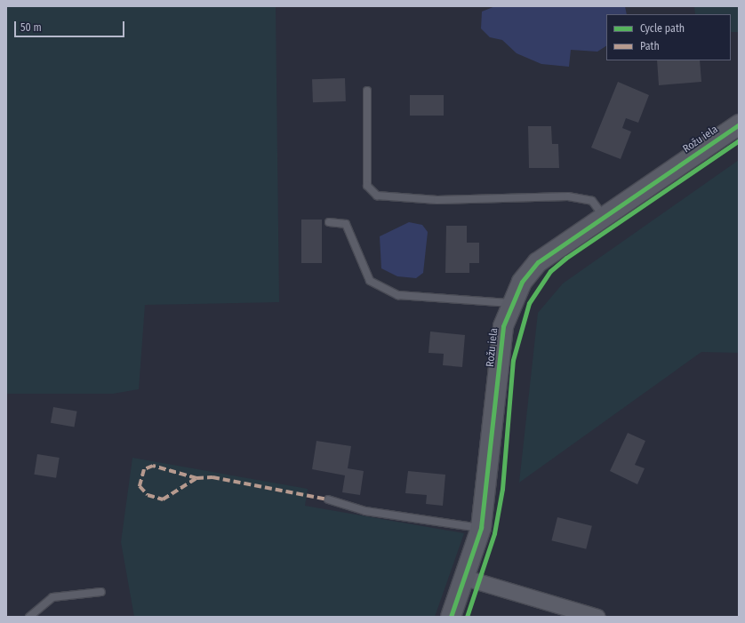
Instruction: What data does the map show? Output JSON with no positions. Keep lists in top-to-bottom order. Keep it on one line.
{"streets":{"street":["Rožu iela"]},"legend":["Cycle path","Path"],"scale_bar":"50 m"}
